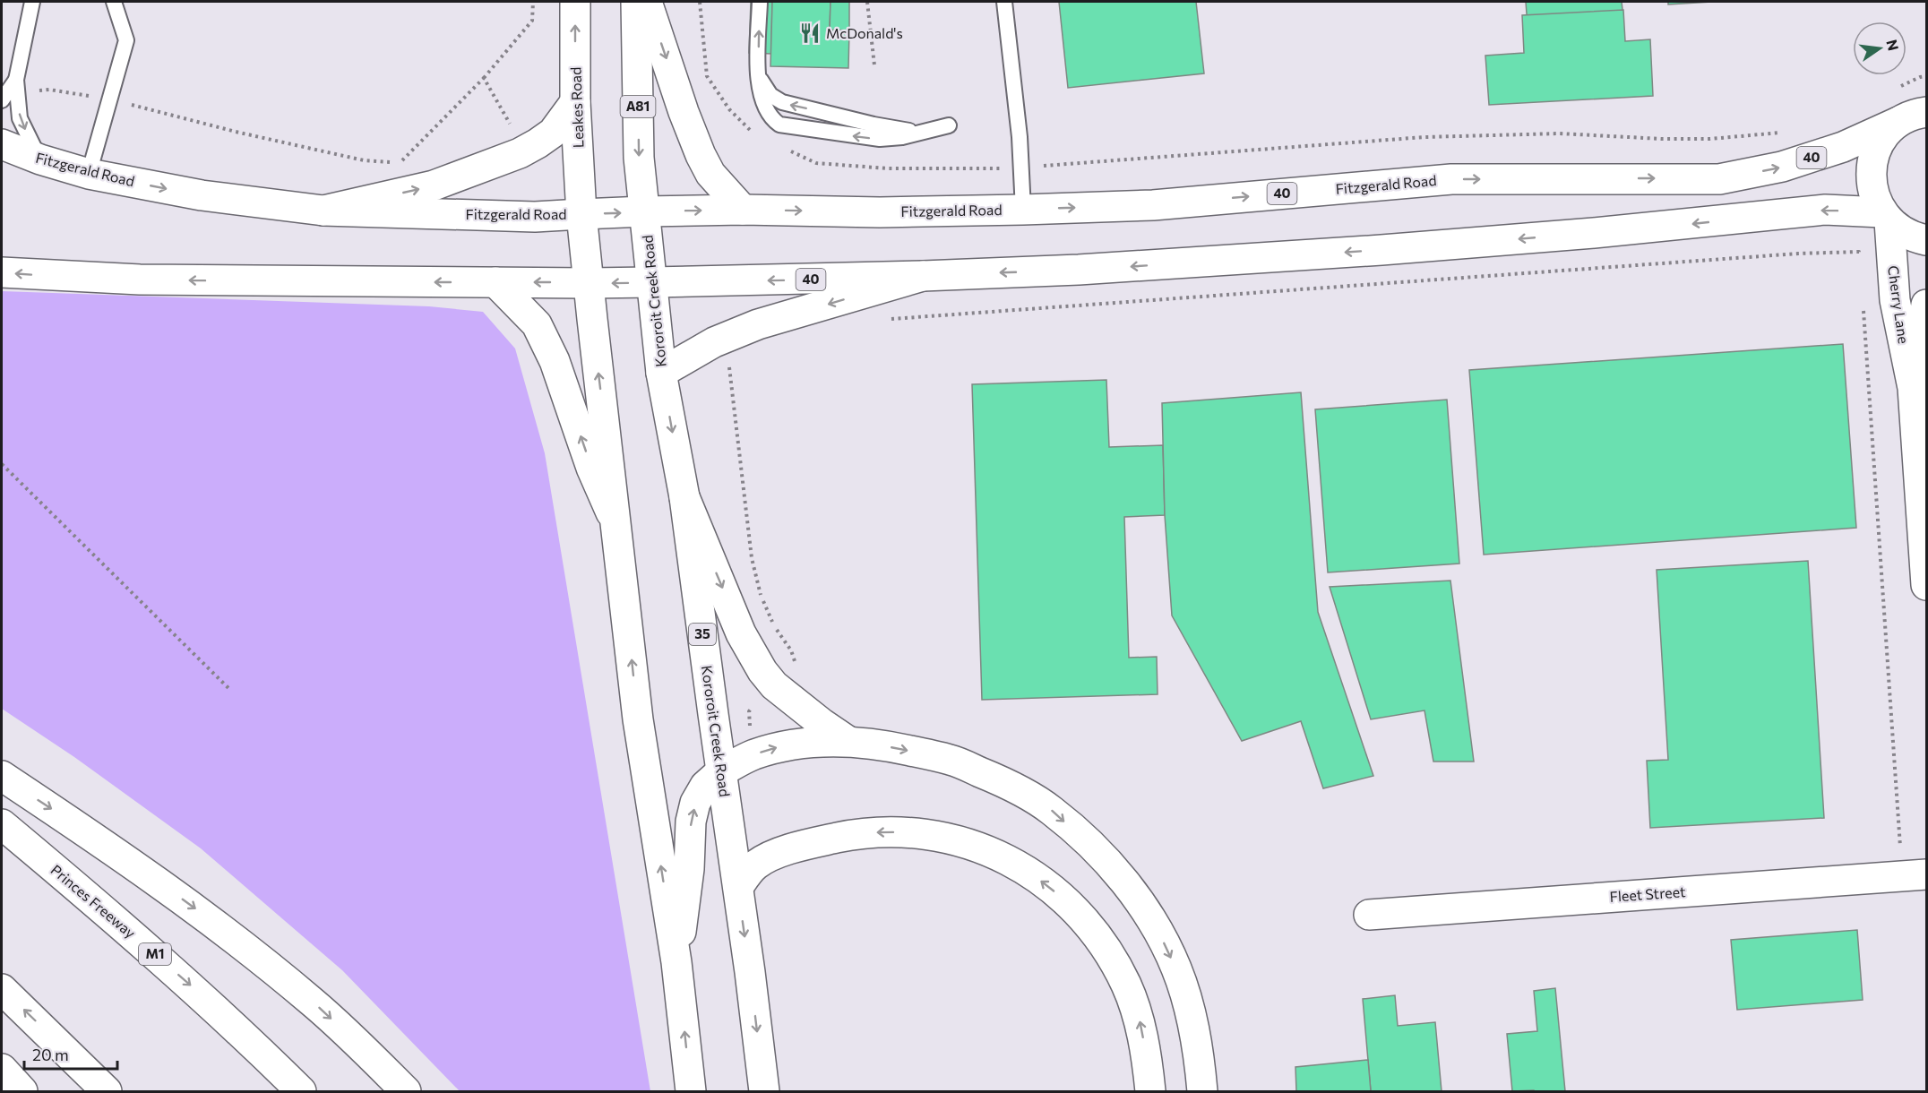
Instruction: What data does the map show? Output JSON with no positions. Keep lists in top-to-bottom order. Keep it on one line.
{"streets":{"main road":["A81","Leakes Road","40","Fitzgerald Road","Kororoit Creek Road","Cherry Lane","35","Fleet Street","Princes Freeway","M1"]},"crossings":[["A81","Fitzgerald Road"],["A81","Kororoit Creek Road"],["Leakes Road","Fitzgerald Road"],["40","Fitzgerald Road"],["40","Kororoit Creek Road"],["40","Cherry Lane"],["Fitzgerald Road","Kororoit Creek Road"]],"places":{"restaurant":["McDonald's"]},"scale_bar":"20 m","north":"right"}
